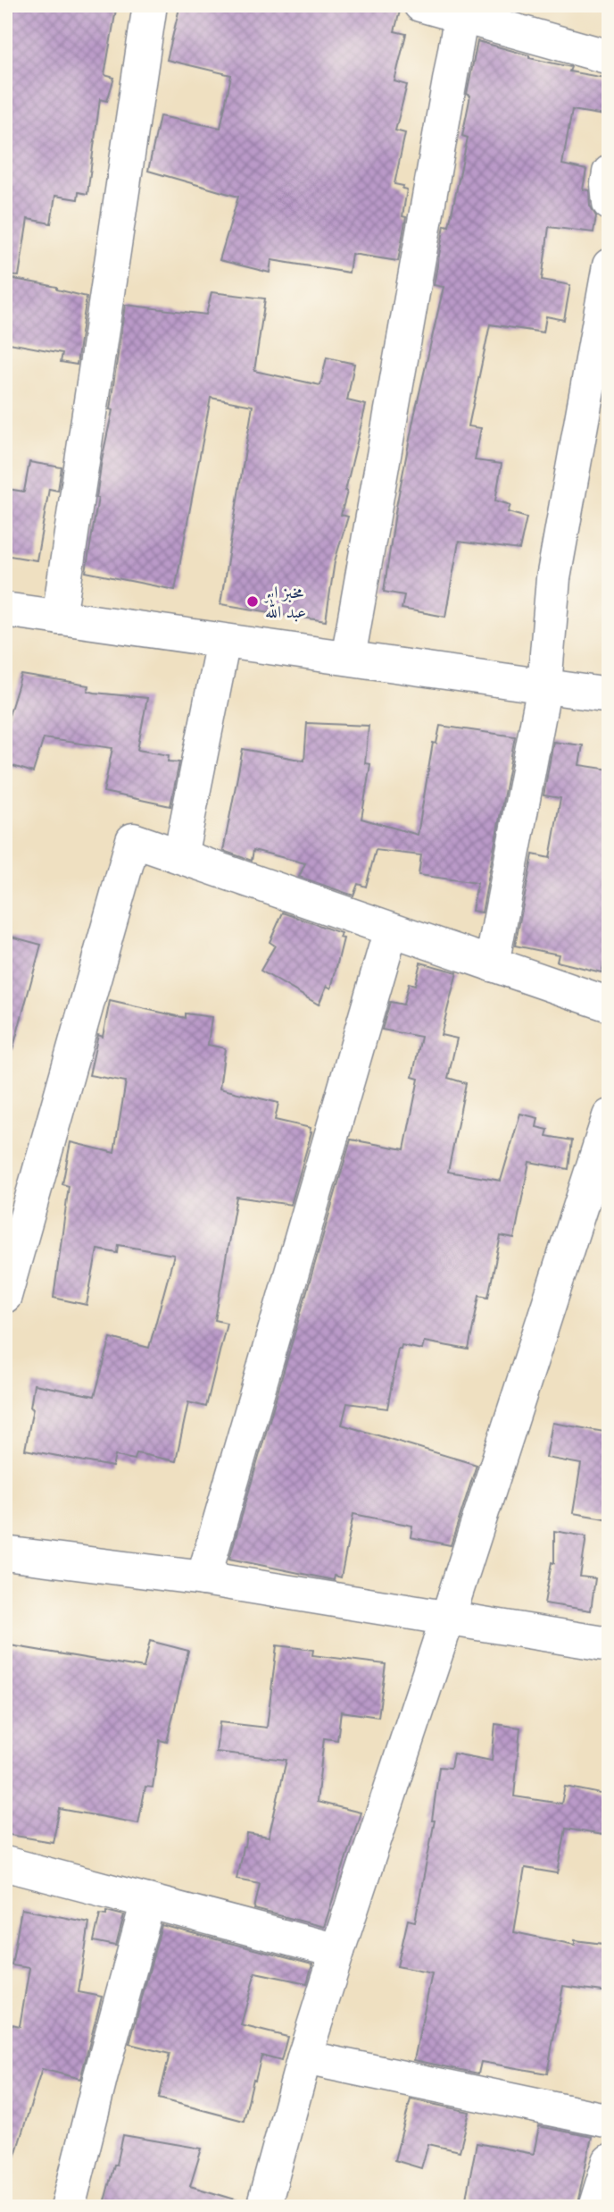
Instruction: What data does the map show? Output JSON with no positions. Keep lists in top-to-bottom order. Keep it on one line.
{"places":["مخبز ابو عبد الله"]}
